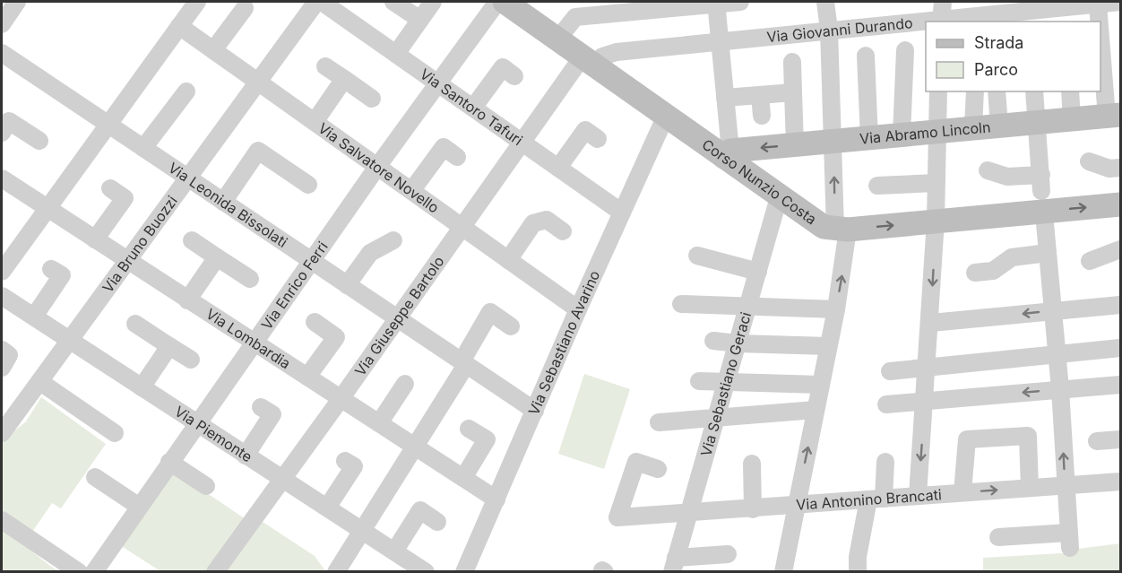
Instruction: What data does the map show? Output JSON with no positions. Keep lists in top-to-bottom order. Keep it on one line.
{"streets":{"street":["Via Giovanni Durando","Via Santoro Tafuri","Via Abramo Lincoln","Via Salvatore Novello","Corso Nunzio Costa","Via Leonida Bissolati","Via Bruno Buozzi","Via Enrico Ferri","Via Giuseppe Bartolo","Via Lombardia","Via Sebastiano Avarino","Via Sebastiano Geraci","Via Piemonte","Via Antonino Brancati"]},"crossings":[["Via Giovanni Durando","Corso Nunzio Costa"],["Via Giovanni Durando","Via Giuseppe Bartolo"],["Via Santoro Tafuri","Via Enrico Ferri"],["Via Santoro Tafuri","Via Giuseppe Bartolo"],["Via Santoro Tafuri","Via Sebastiano Avarino"],["Via Abramo Lincoln","Corso Nunzio Costa"],["Via Salvatore Novello","Via Bruno Buozzi"],["Via Salvatore Novello","Via Enrico Ferri"],["Via Salvatore Novello","Via Giuseppe Bartolo"],["Via Salvatore Novello","Via Sebastiano Avarino"],["Corso Nunzio Costa","Via Giuseppe Bartolo"],["Corso Nunzio Costa","Via Sebastiano Avarino"],["Corso Nunzio Costa","Via Sebastiano Geraci"],["Via Leonida Bissolati","Via Bruno Buozzi"],["Via Leonida Bissolati","Via Enrico Ferri"],["Via Leonida Bissolati","Via Giuseppe Bartolo"],["Via Leonida Bissolati","Via Sebastiano Avarino"],["Via Bruno Buozzi","Via Lombardia"],["Via Bruno Buozzi","Via Piemonte"],["Via Enrico Ferri","Via Lombardia"],["Via Enrico Ferri","Via Piemonte"],["Via Giuseppe Bartolo","Via Lombardia"],["Via Giuseppe Bartolo","Via Piemonte"],["Via Lombardia","Via Sebastiano Avarino"],["Via Sebastiano Geraci","Via Antonino Brancati"]],"legend":["Strada","Parco"]}
